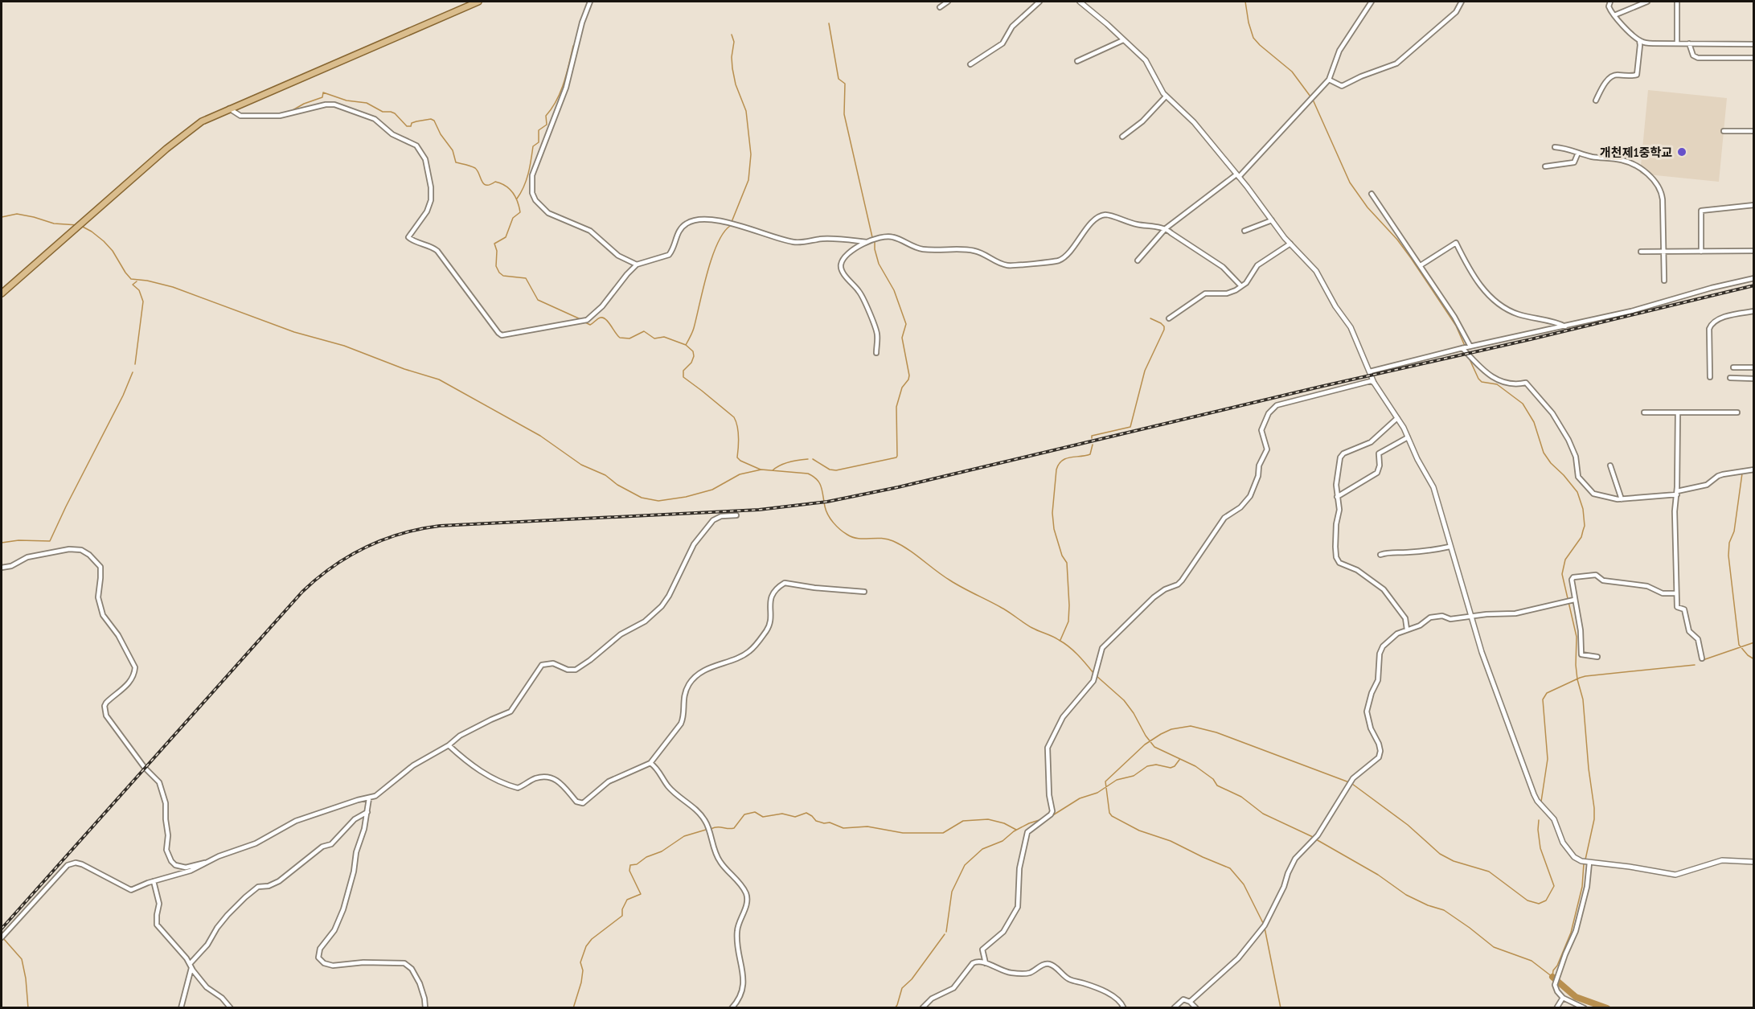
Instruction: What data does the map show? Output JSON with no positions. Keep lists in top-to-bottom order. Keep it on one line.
{"places":["개천제1중학교"]}
